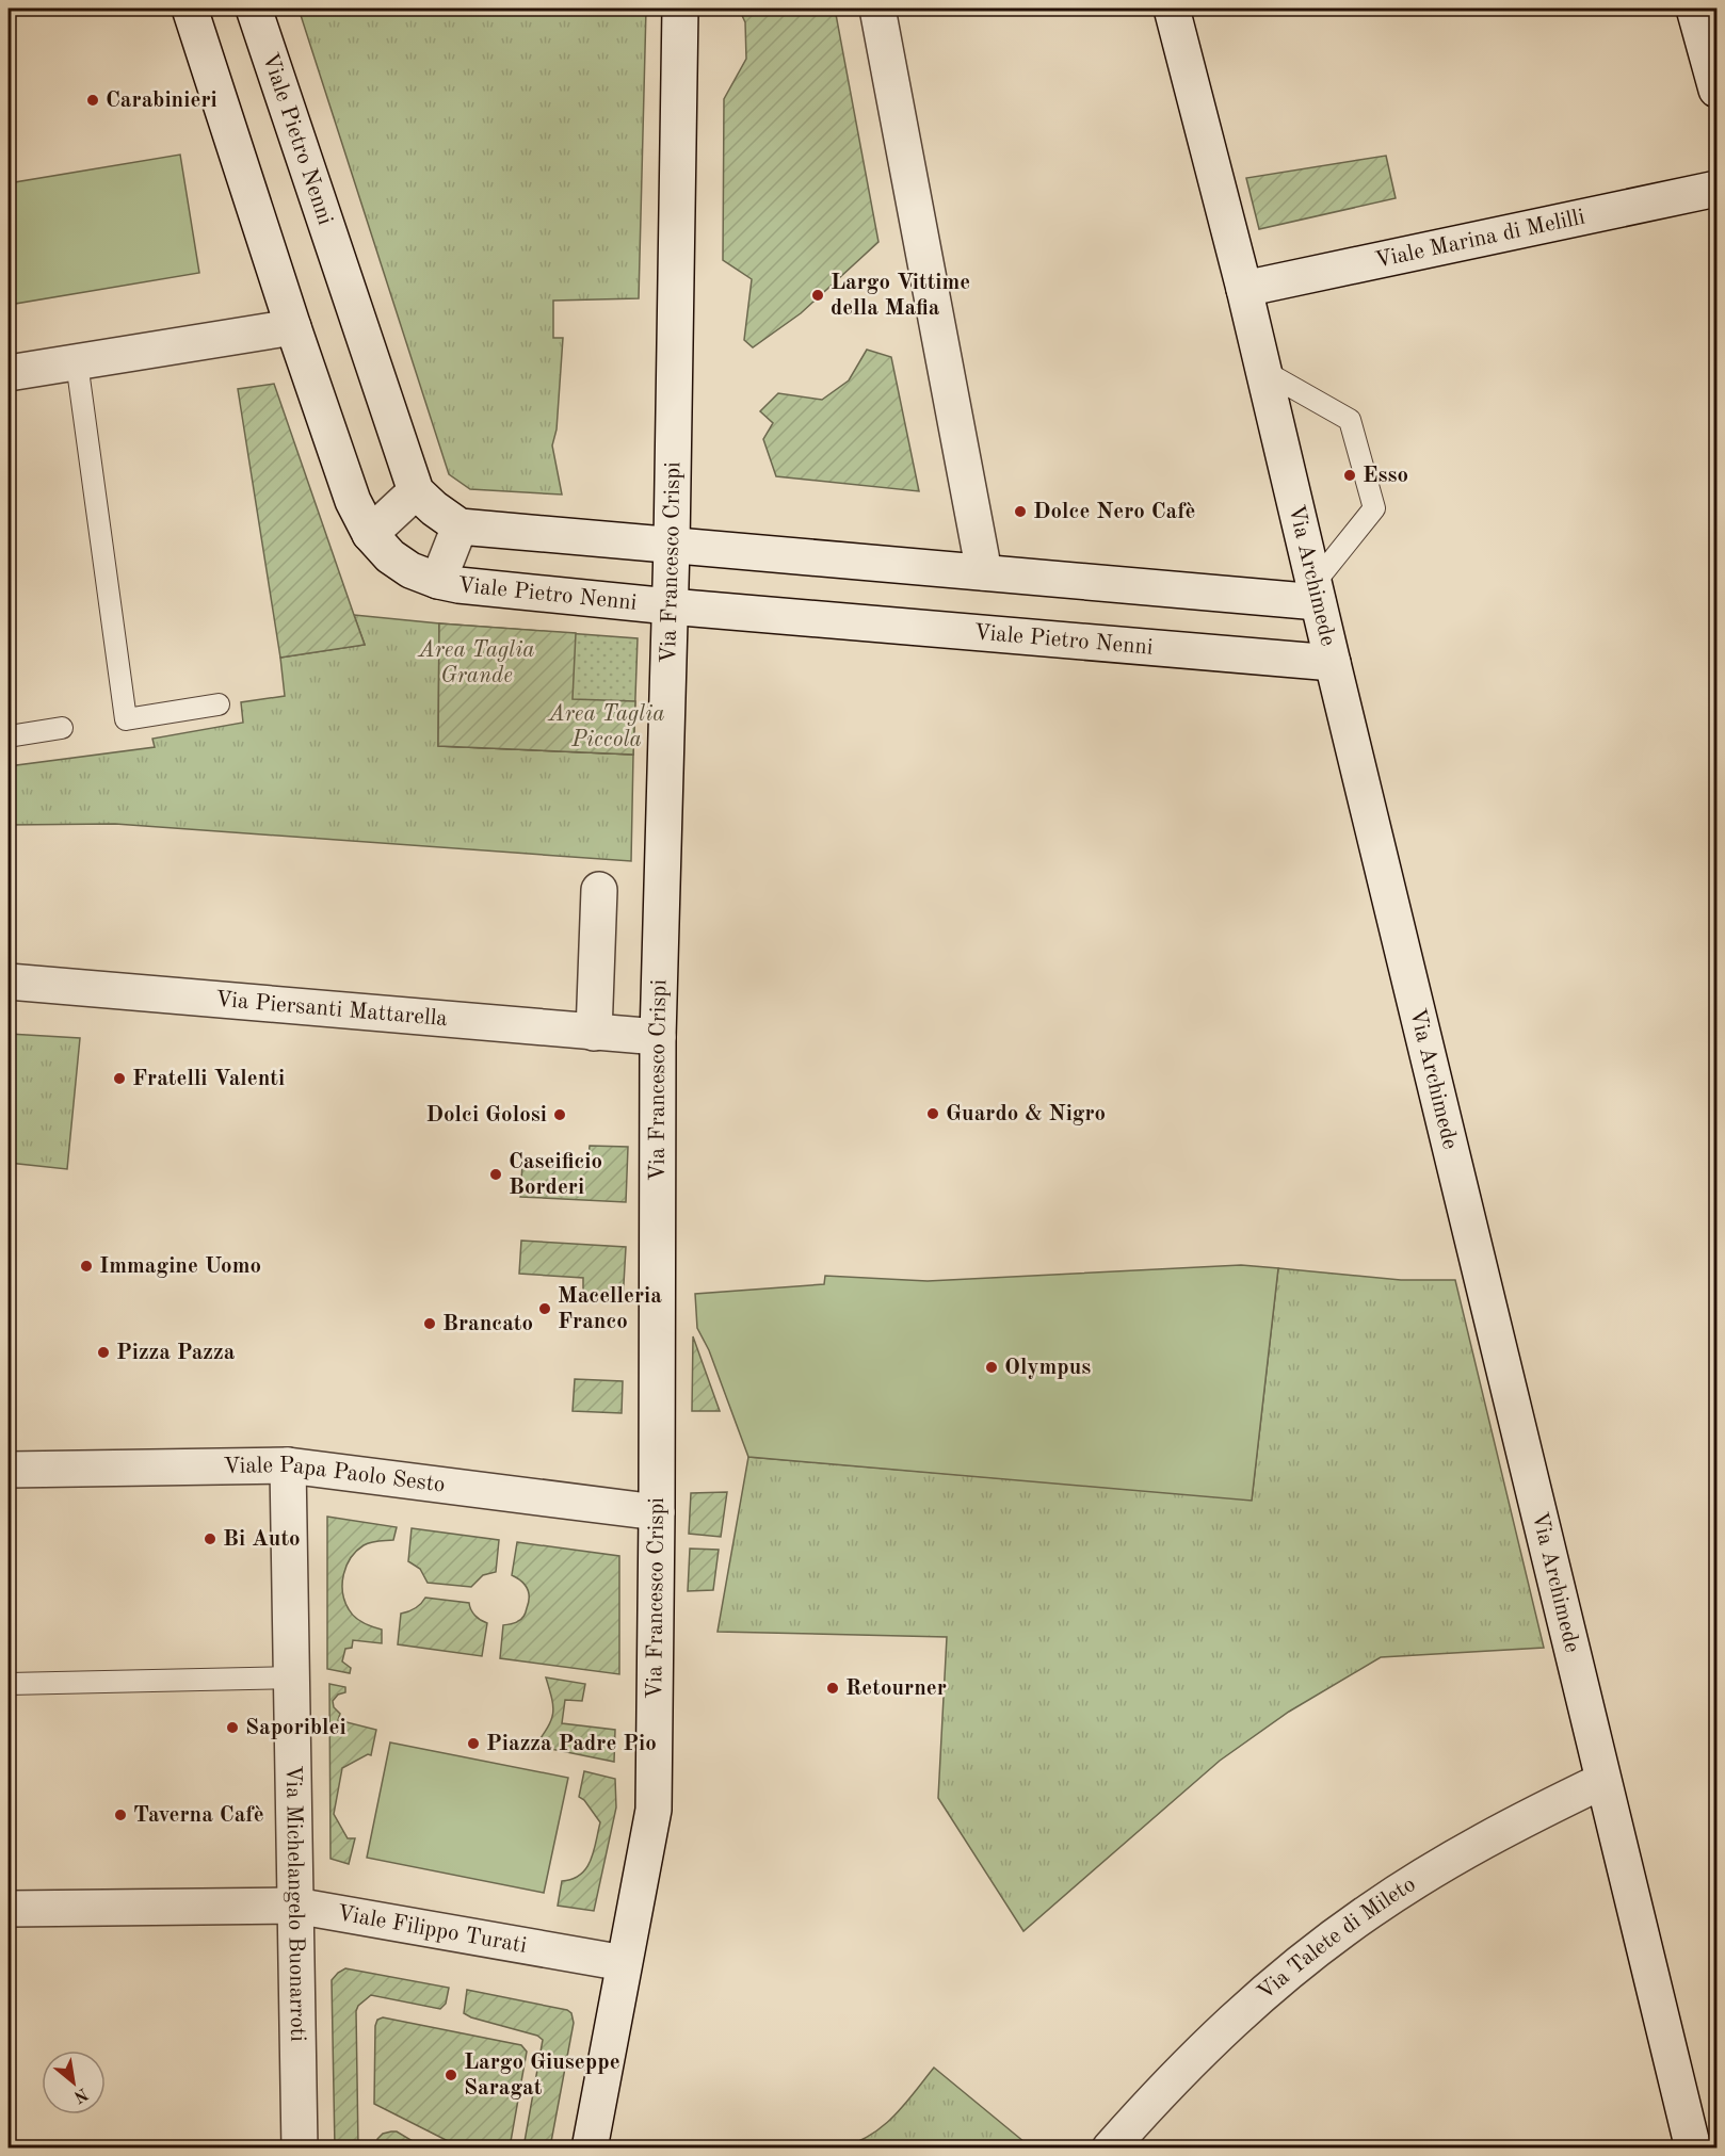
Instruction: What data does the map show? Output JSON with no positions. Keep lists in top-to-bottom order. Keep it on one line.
{"streets":{"street":["Viale Pietro Nenni","Viale Marina di Melilli","Via Francesco Crispi","Via Archimede","Via Piersanti Mattarella","Viale Papa Paolo Sesto","Via Michelangelo Buonarroti","Viale Filippo Turati","Via Talete di Mileto"]},"crossings":[["Viale Pietro Nenni","Via Francesco Crispi"],["Viale Pietro Nenni","Via Archimede"],["Viale Marina di Melilli","Via Archimede"],["Via Francesco Crispi","Via Piersanti Mattarella"],["Via Francesco Crispi","Viale Papa Paolo Sesto"],["Via Francesco Crispi","Viale Filippo Turati"],["Via Archimede","Via Talete di Mileto"],["Viale Papa Paolo Sesto","Via Michelangelo Buonarroti"],["Via Michelangelo Buonarroti","Viale Filippo Turati"]],"parks":["Area Taglia Grande","Area Taglia Piccola"],"places":["Carabinieri","Largo Vittime della Mafia","Esso","Dolce Nero Cafè","Fratelli Valenti","Guardo & Nigro","Dolci Golosi","Caseificio Borderi","Immagine Uomo","Macelleria Franco","Brancato","Pizza Pazza","Olympus","Bi Auto","Retourner","Saporiblei","Piazza Padre Pio","Taverna Cafè","Largo Giuseppe Saragat"],"north":"bottom right"}
